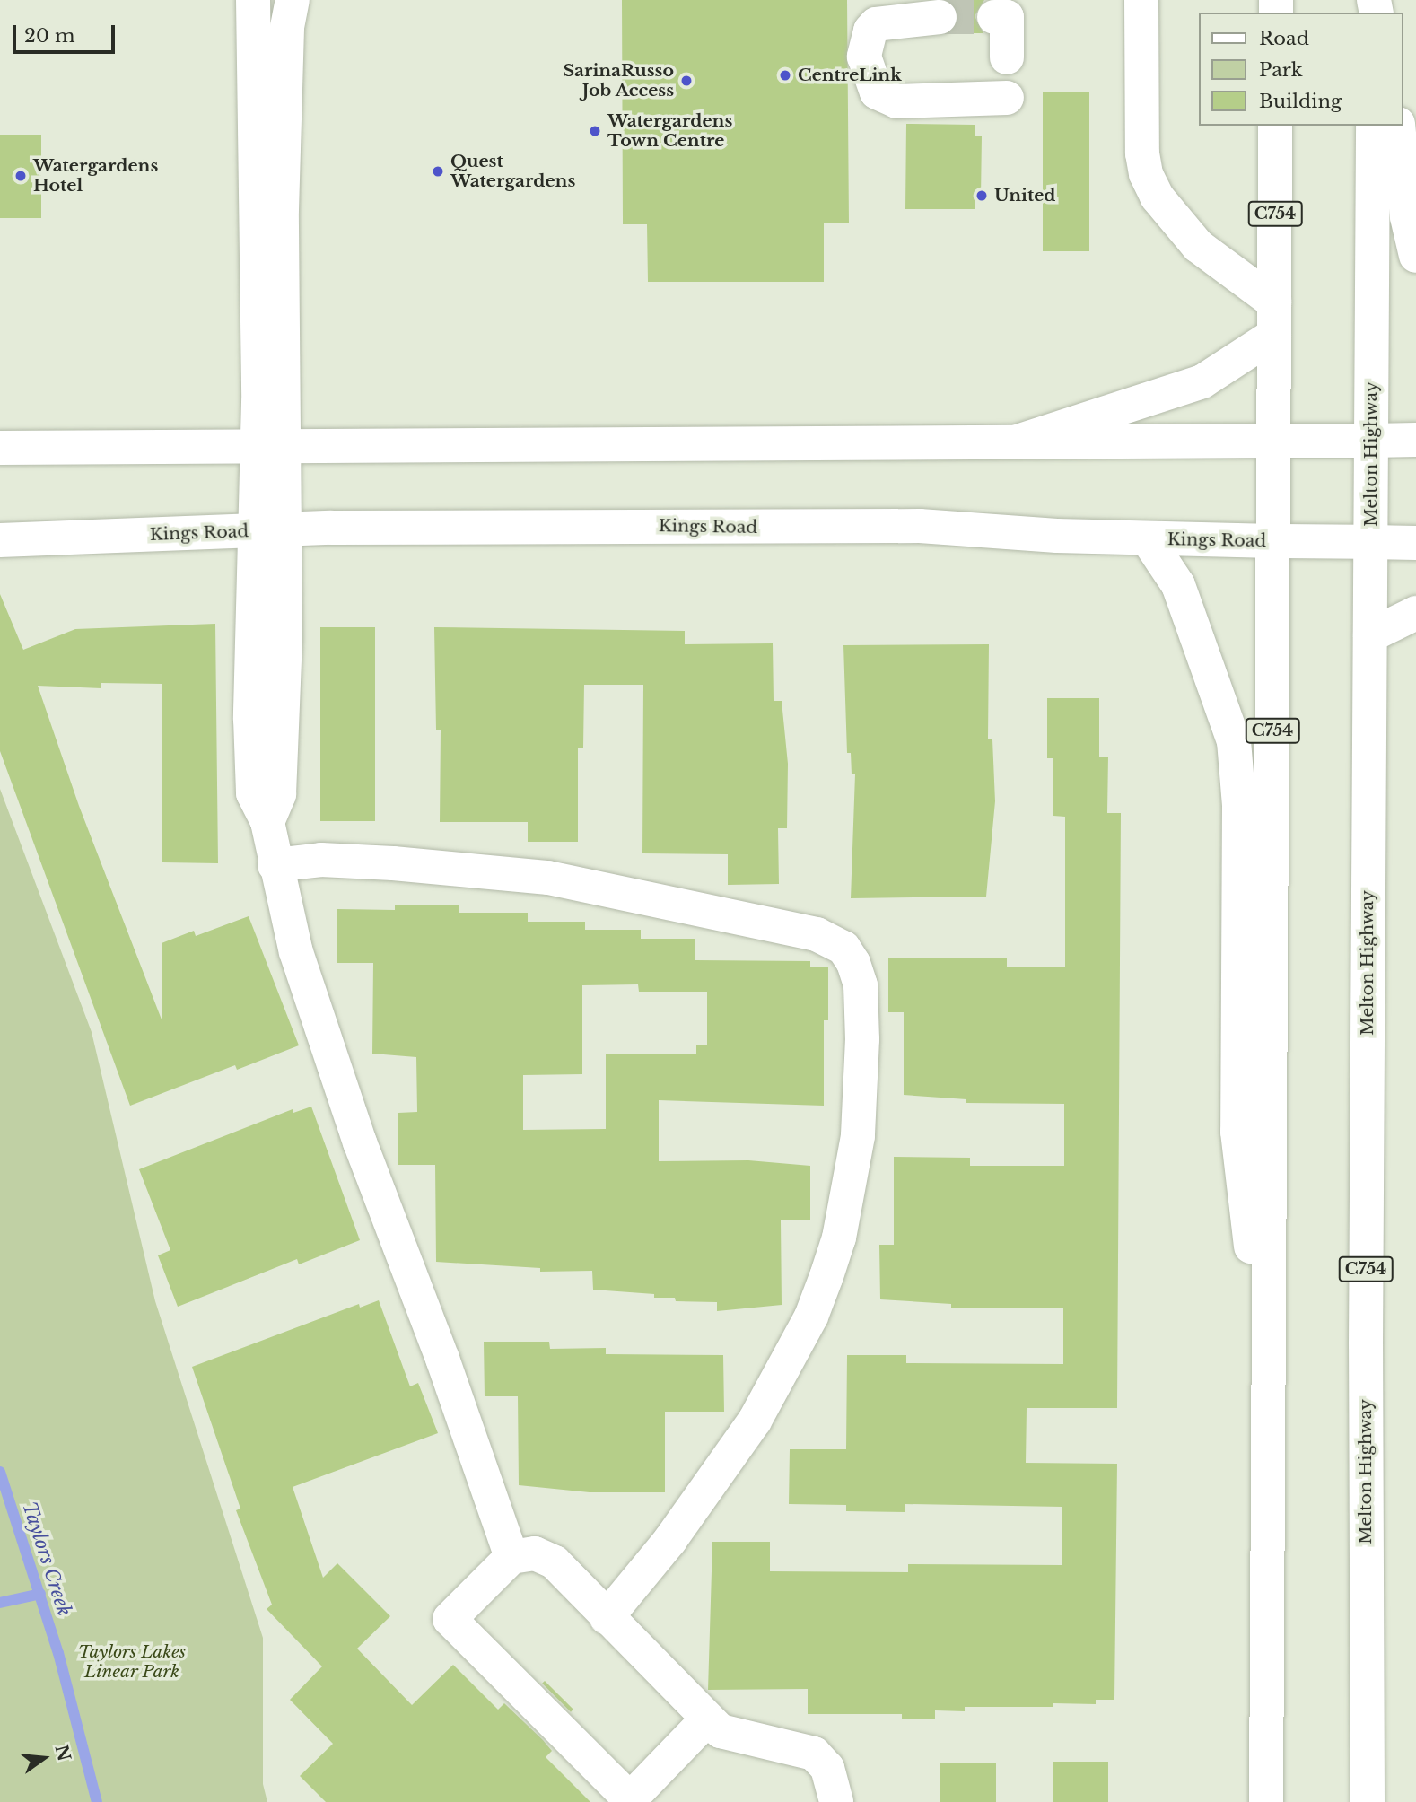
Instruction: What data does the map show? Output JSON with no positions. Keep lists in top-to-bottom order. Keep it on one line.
{"streets":{"main road":["C754","Melton Highway","Kings Road"]},"crossings":[["C754","Kings Road"],["Melton Highway","Kings Road"]],"water":["Taylors Creek"],"parks":["Taylors Lakes Linear Park"],"places":["CentreLink","SarinaRusso Job Access","Watergardens Town Centre","Quest Watergardens","Watergardens Hotel","United"],"legend":["Road","Park","Building"],"scale_bar":"20 m","north":"right"}
